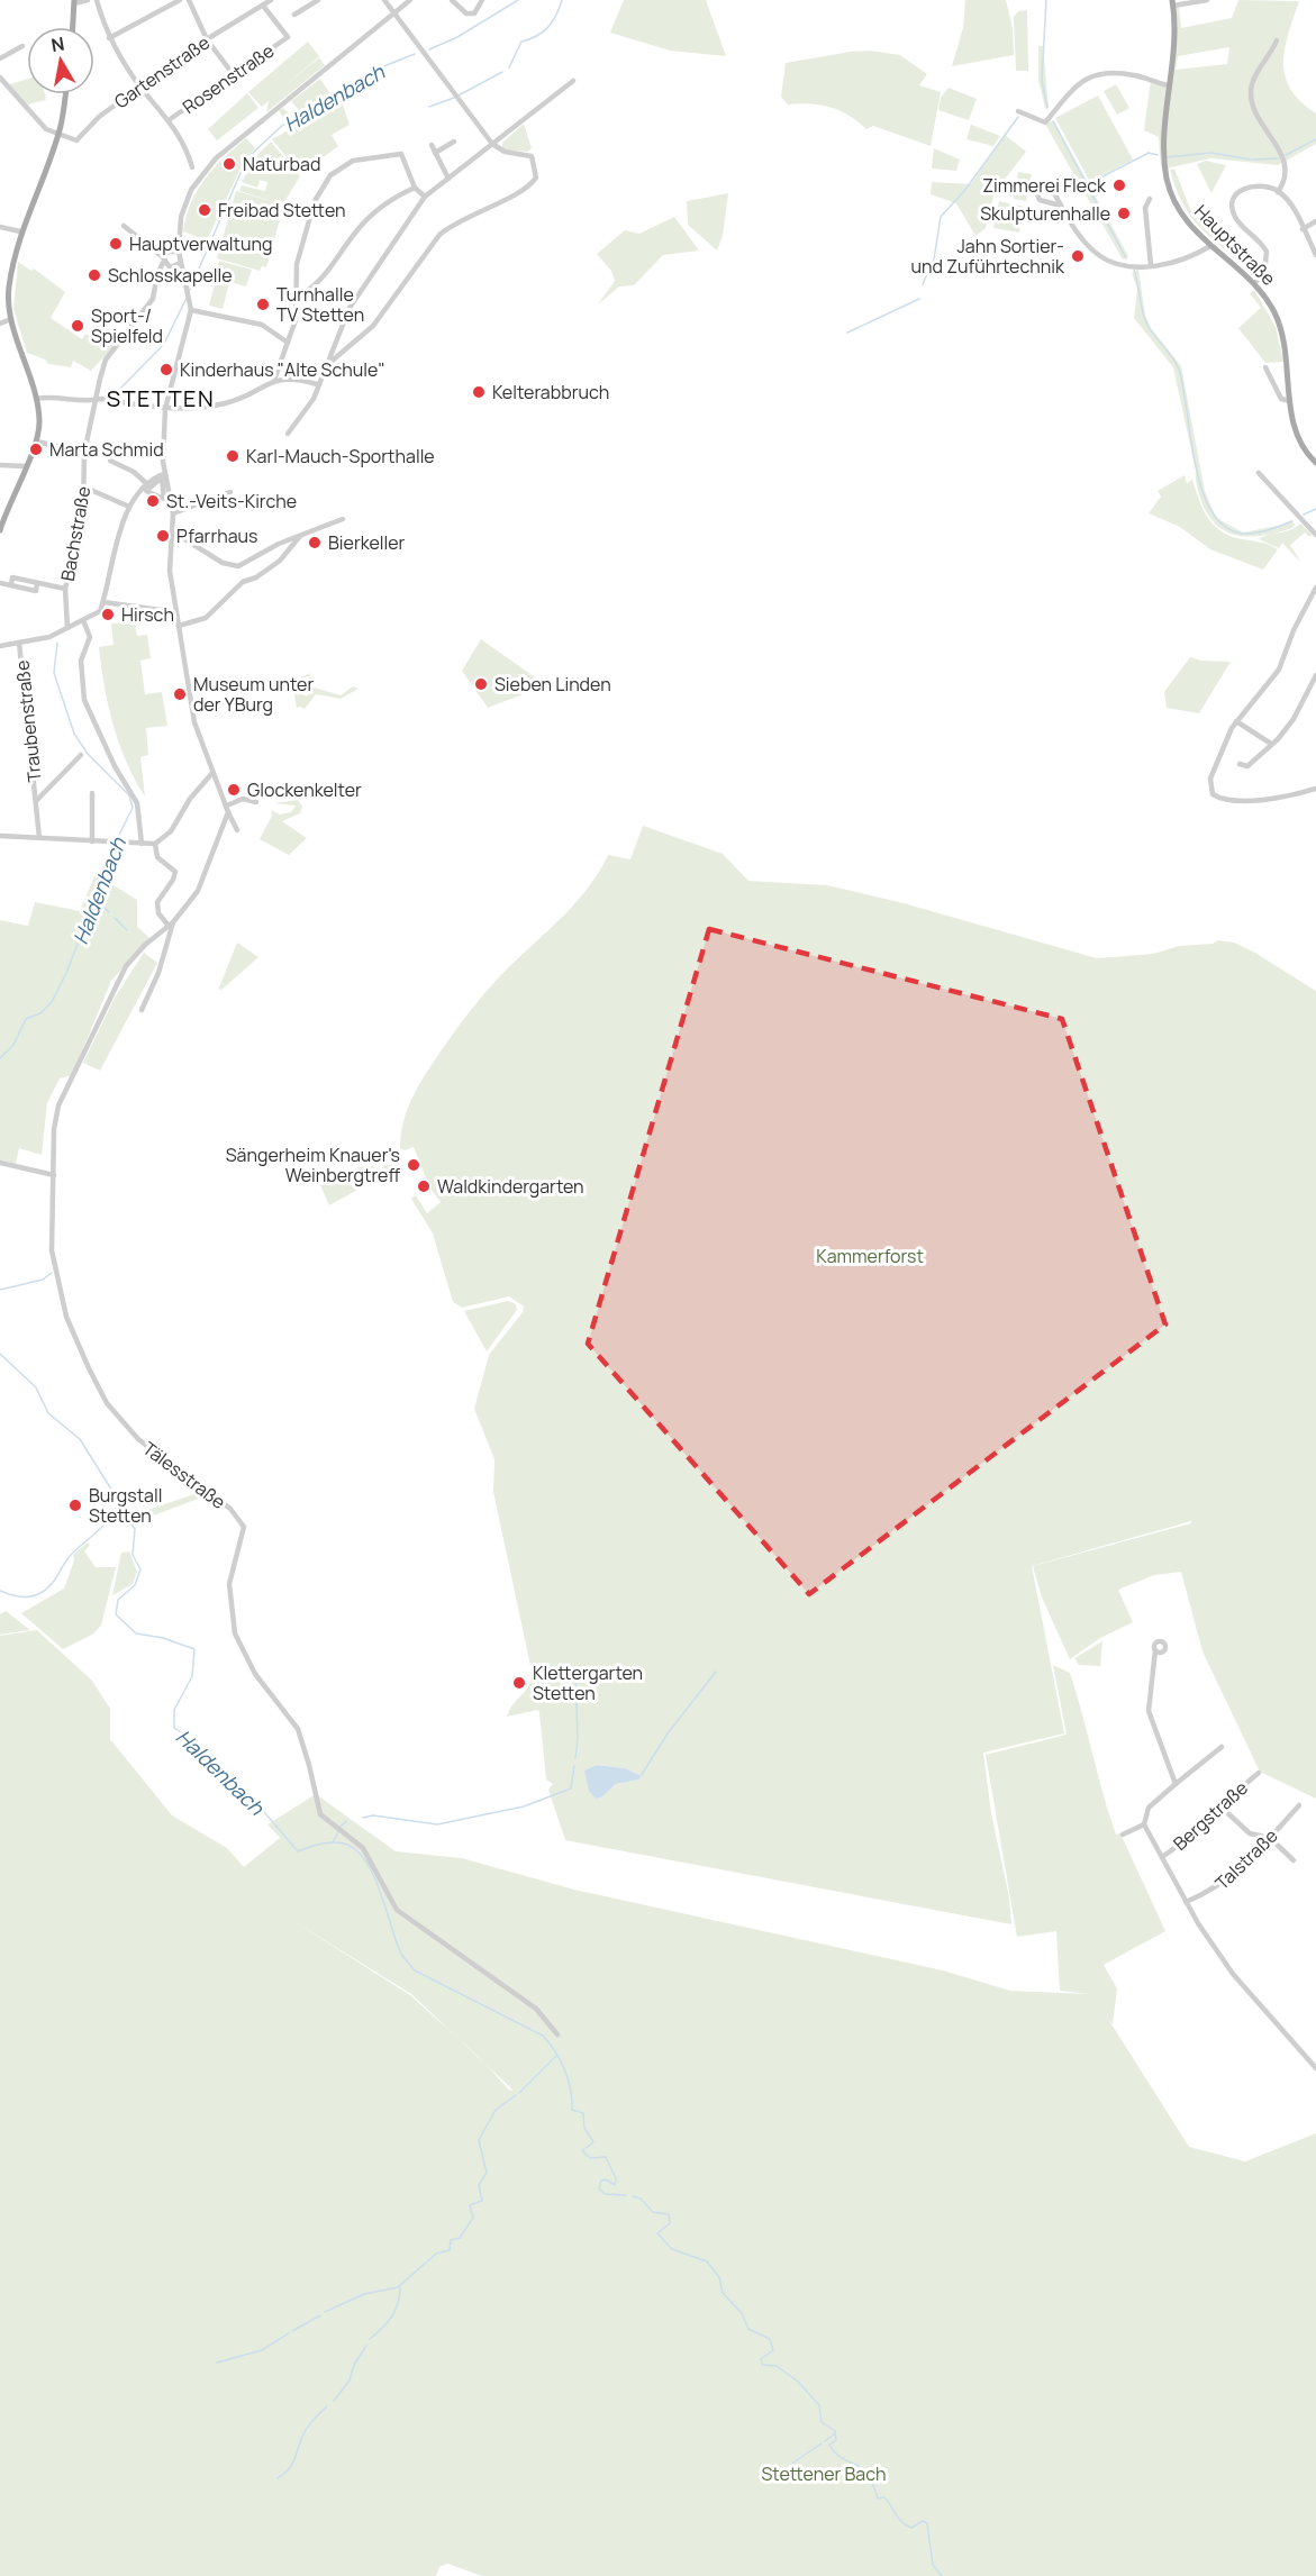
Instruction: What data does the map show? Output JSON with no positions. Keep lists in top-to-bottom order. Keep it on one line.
{"streets":{"main road":["Hauptstraße"],"street":["Gartenstraße","Rosenstraße","Bachstraße","Traubenstraße","Tälesstraße","Bergstraße","Talstraße"]},"crossings":[["Gartenstraße","Rosenstraße"]],"districts":["STETTEN"],"water":["Haldenbach"],"parks":["Kammerforst","Stettener Bach"],"places":["Naturbad","Zimmerei Fleck","Freibad Stetten","Skulpturenhalle","Hauptverwaltung","Jahn Sortier- und Zuführtechnik","Schlosskapelle","Turnhalle TV Stetten","Sport-/ Spielfeld","Kinderhaus \"Alte Schule\"","Kelterabbruch","Marta Schmid","Karl-Mauch-Sporthalle","St.-Veits-Kirche","Pfarrhaus","Bierkeller","Hirsch","Sieben Linden","Museum unter der YBurg","Glockenkelter","Sängerheim Knauer's Weinbergtreff","Waldkindergarten","Burgstall Stetten","Klettergarten Stetten"],"north":"top"}
